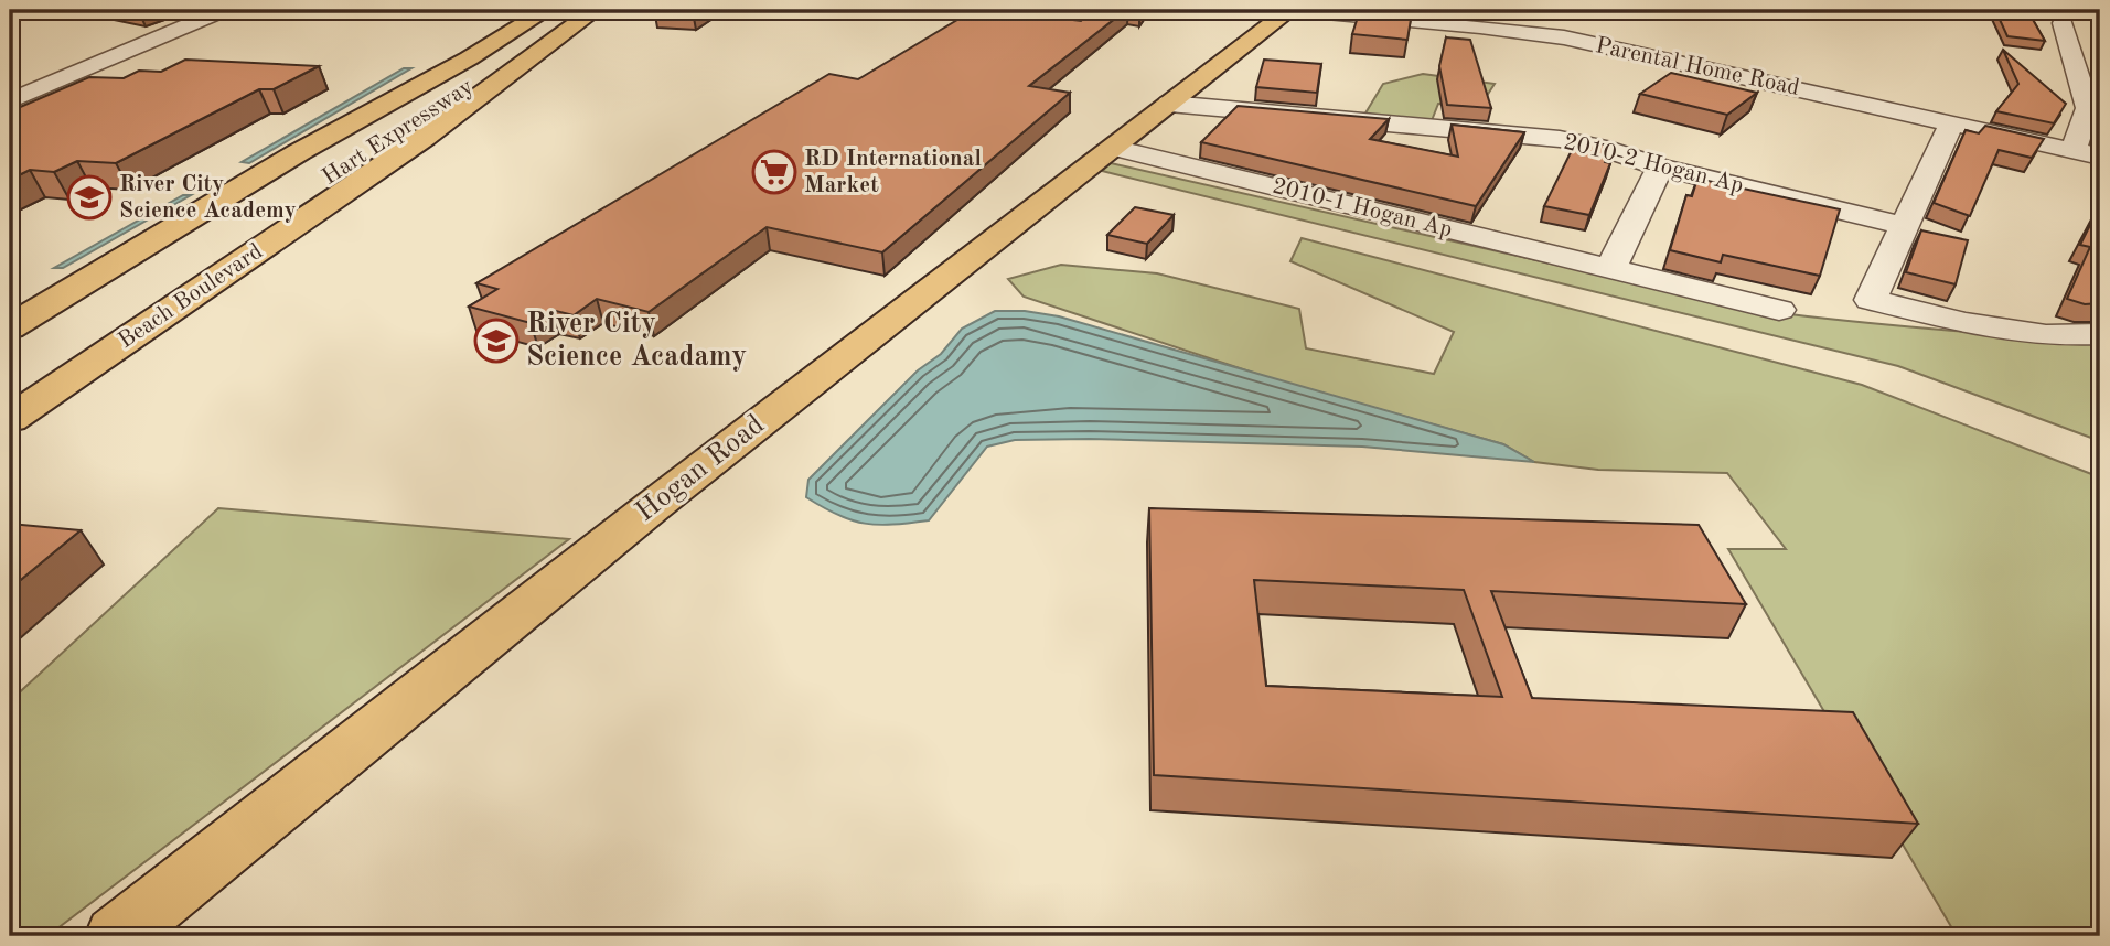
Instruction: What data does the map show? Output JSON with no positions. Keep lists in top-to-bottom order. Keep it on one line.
{"streets":{"main road":["Hart Expressway","Beach Boulevard","Hogan Road"],"street":["Parental Home Road","2010-2 Hogan Ap","2010-1 Hogan Ap"]},"crossings":[["Parental Home Road","Hogan Road"],["Hart Expressway","Beach Boulevard"],["2010-2 Hogan Ap","Hogan Road"],["2010-1 Hogan Ap","Hogan Road"]],"places":{"supermarket":["RD International Market"],"school or university":["River City Science Academy","River City Science Acadamy"]}}
